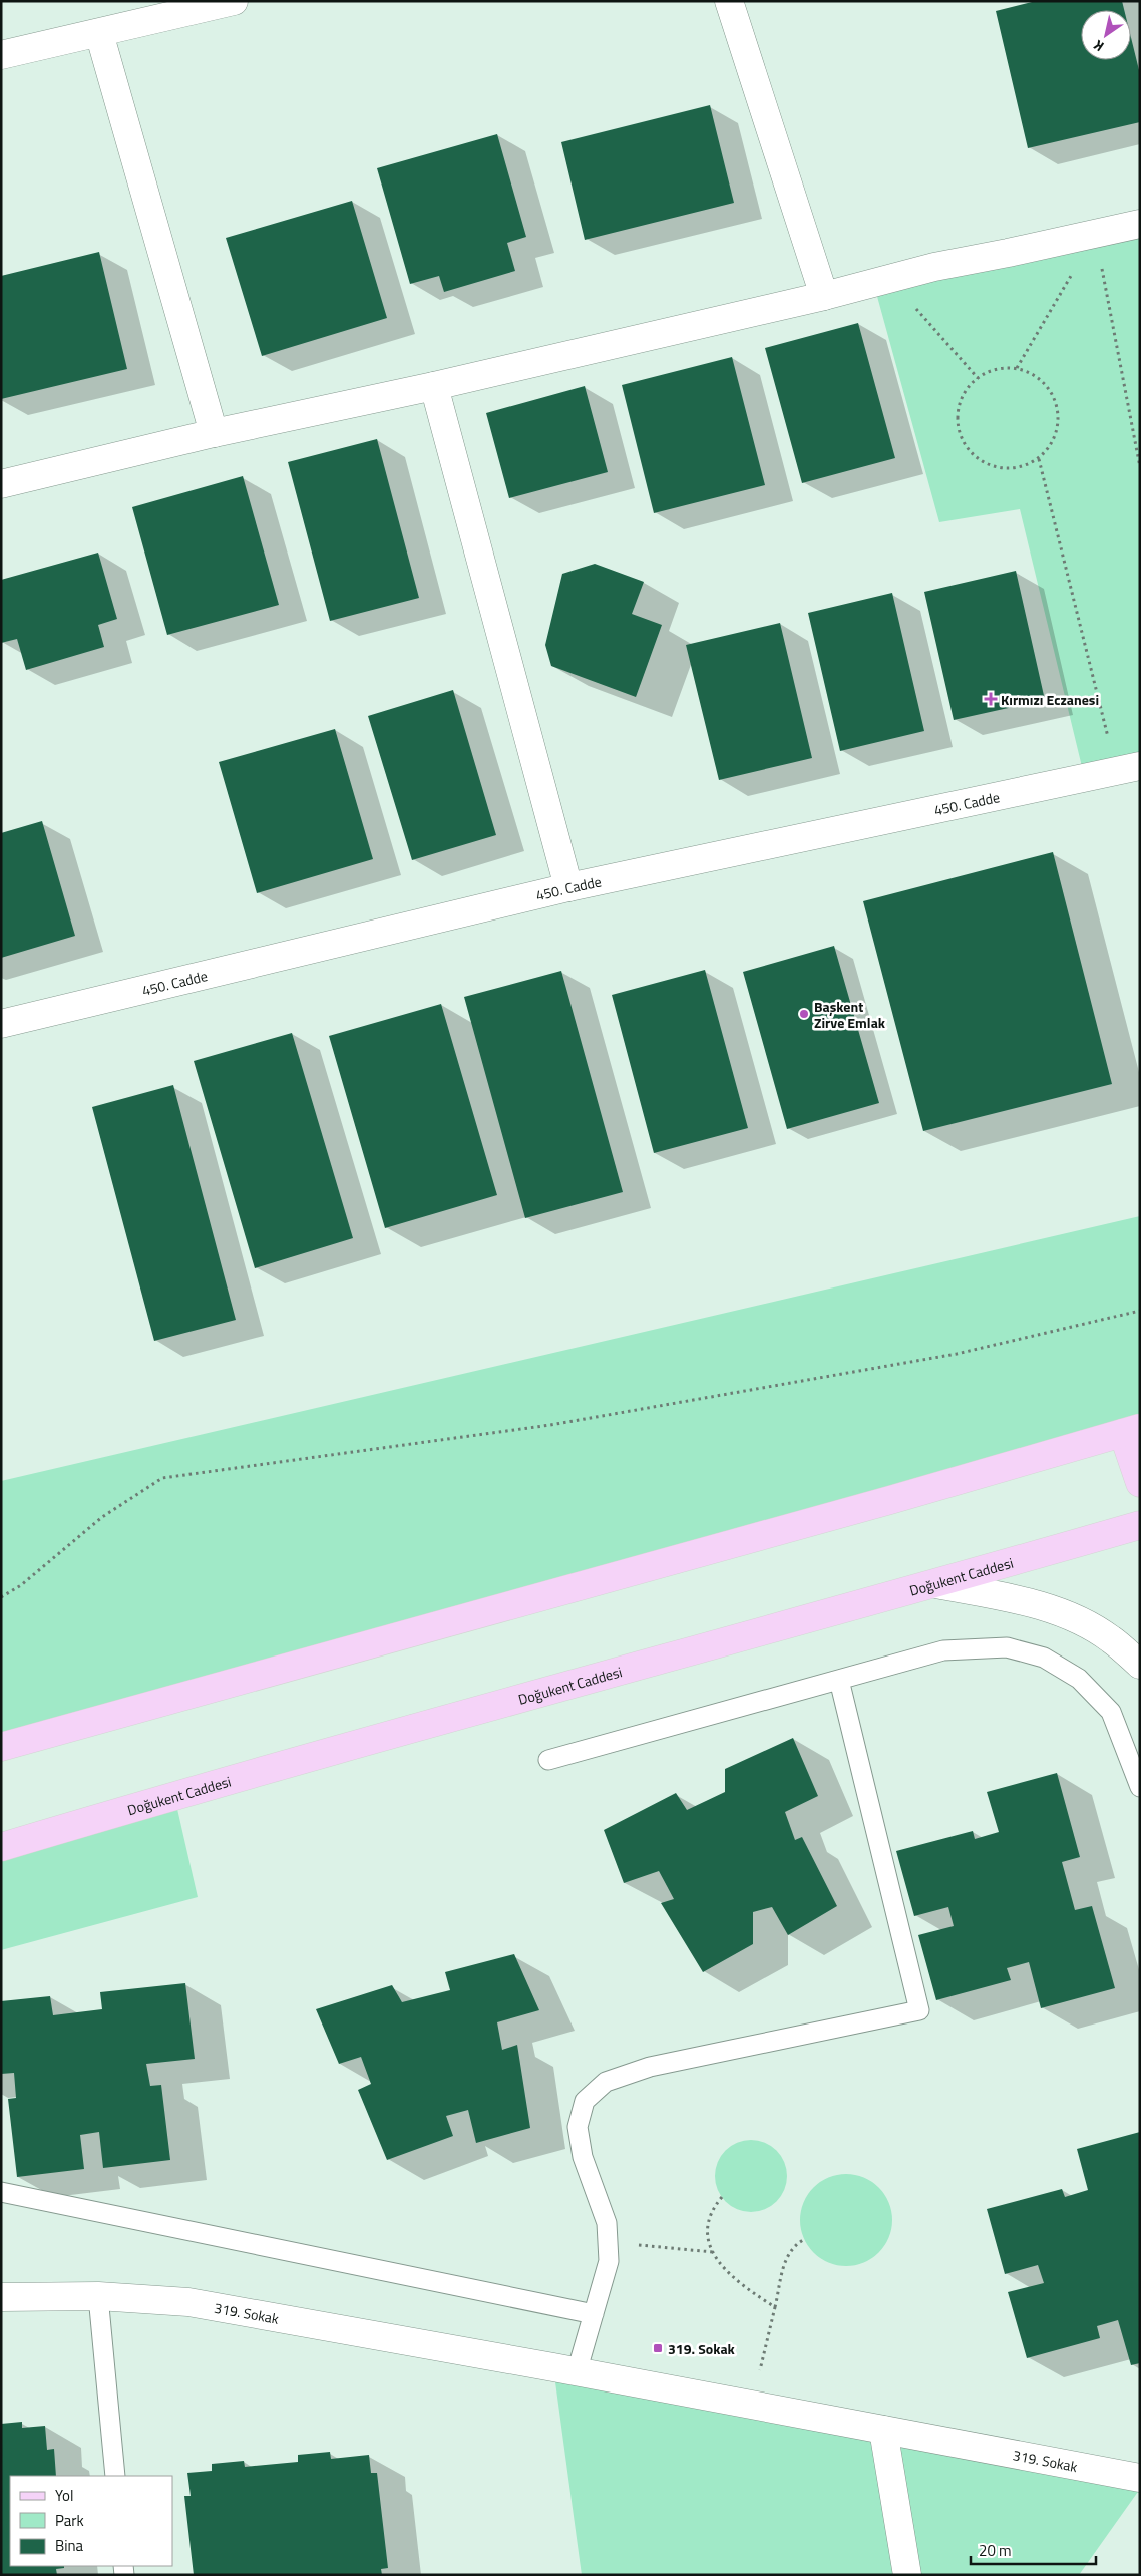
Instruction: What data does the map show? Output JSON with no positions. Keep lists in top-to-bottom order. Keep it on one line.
{"streets":{"main road":["Doğukent Caddesi"],"street":["450. Cadde","319. Sokak"]},"places":{"health":["Kırmızı Eczanesi"],"other":["Başkent Zirve Emlak"],"transit":["319. Sokak"]},"legend":["Yol","Park","Bina"],"scale_bar":"20 m","north":"bottom left"}
